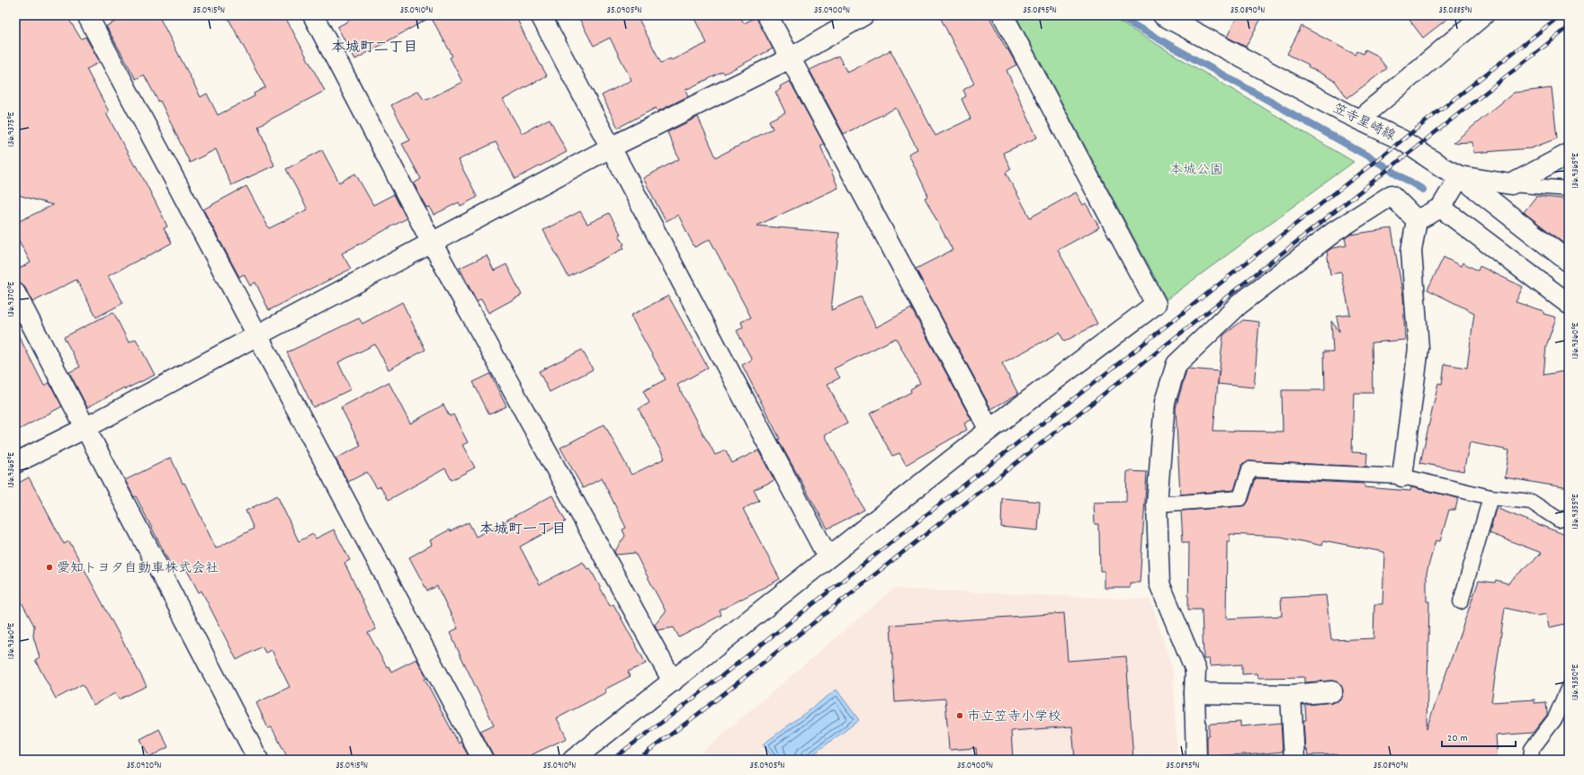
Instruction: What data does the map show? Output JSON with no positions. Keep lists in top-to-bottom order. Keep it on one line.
{"streets":{"street":["笠寺星崎線"]},"districts":["本城町二丁目","本城町一丁目"],"parks":["本城公園"],"places":["愛知トヨタ自動車株式会社","市立笠寺小学校"],"scale_bar":"20 m","coordinates":["35.0915°N","35.0910°N","35.0905°N","35.0900°N","35.0895°N","35.0890°N","35.0885°N","136.9375°E","136.9365°E","136.9370°E","136.9360°E","136.9355°E","136.9350°E","35.0920°N"]}
